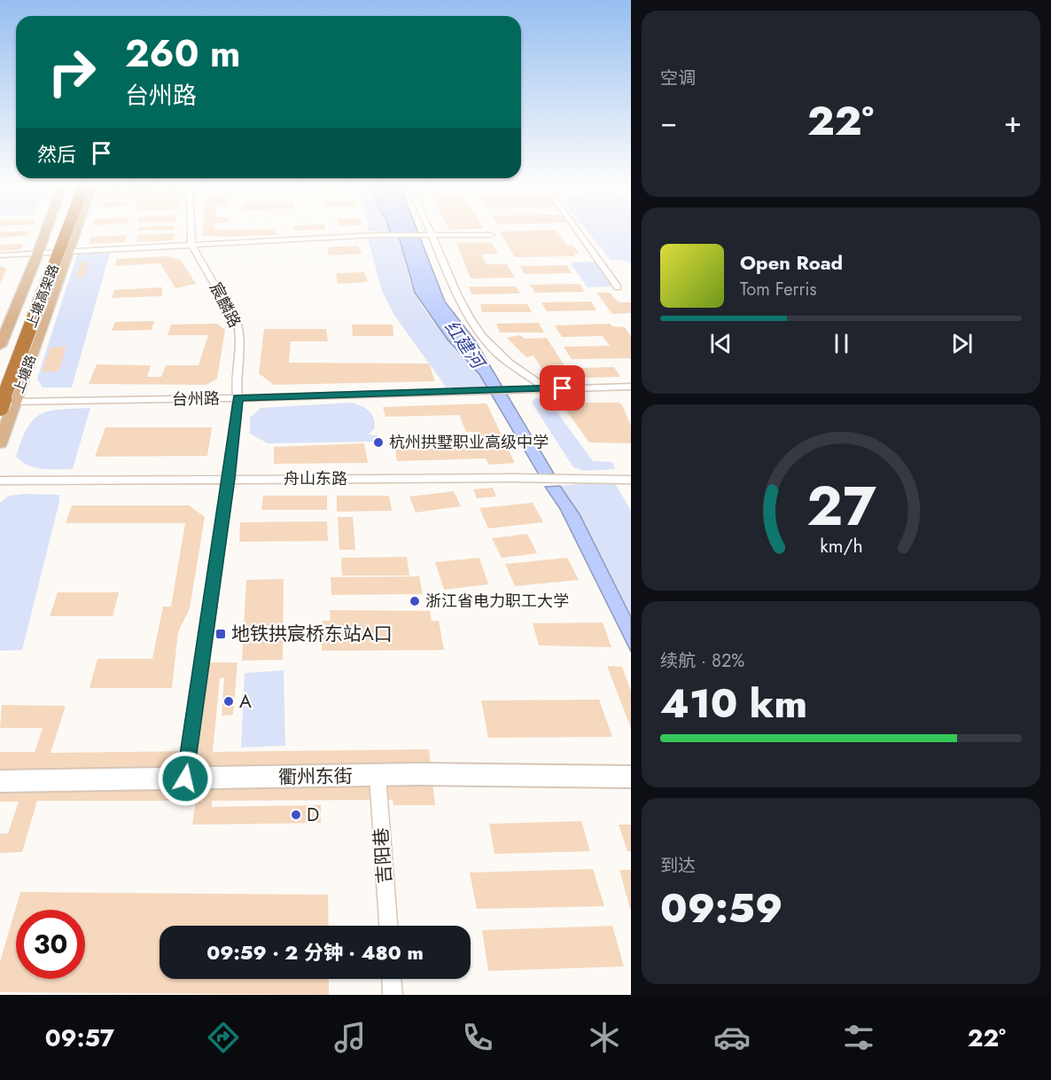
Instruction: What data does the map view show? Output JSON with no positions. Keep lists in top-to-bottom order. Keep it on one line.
{"streets":{"highway":["上塘高架路"],"main road":["上塘路"],"street":["宸麟路","台州路","舟山东路","衢州东街","吉阳巷"]},"crossings":[["宸麟路","台州路"],["宸麟路","舟山东路"],["宸麟路","衢州东街"],["上塘路","台州路"],["衢州东街","吉阳巷"]],"water":["红建河"],"places":{"other":["杭州拱墅职业高级中学","浙江省电力职工大学","A","D"],"transit":["地铁拱宸桥东站A口"]},"page":{"tile":["空调",["续航 · 82%","410 km"],["到达","09:59"]],"turn":["260 m","台州路"],"heat":["−","22°","+"],"then":"然后","song":["Open Road","Tom Ferris"],"limit":"30","trip":"09:59 · 2 分钟 · 480 m","tabs":["09:57","22°"],"gauge":["27","km/h"]}}
